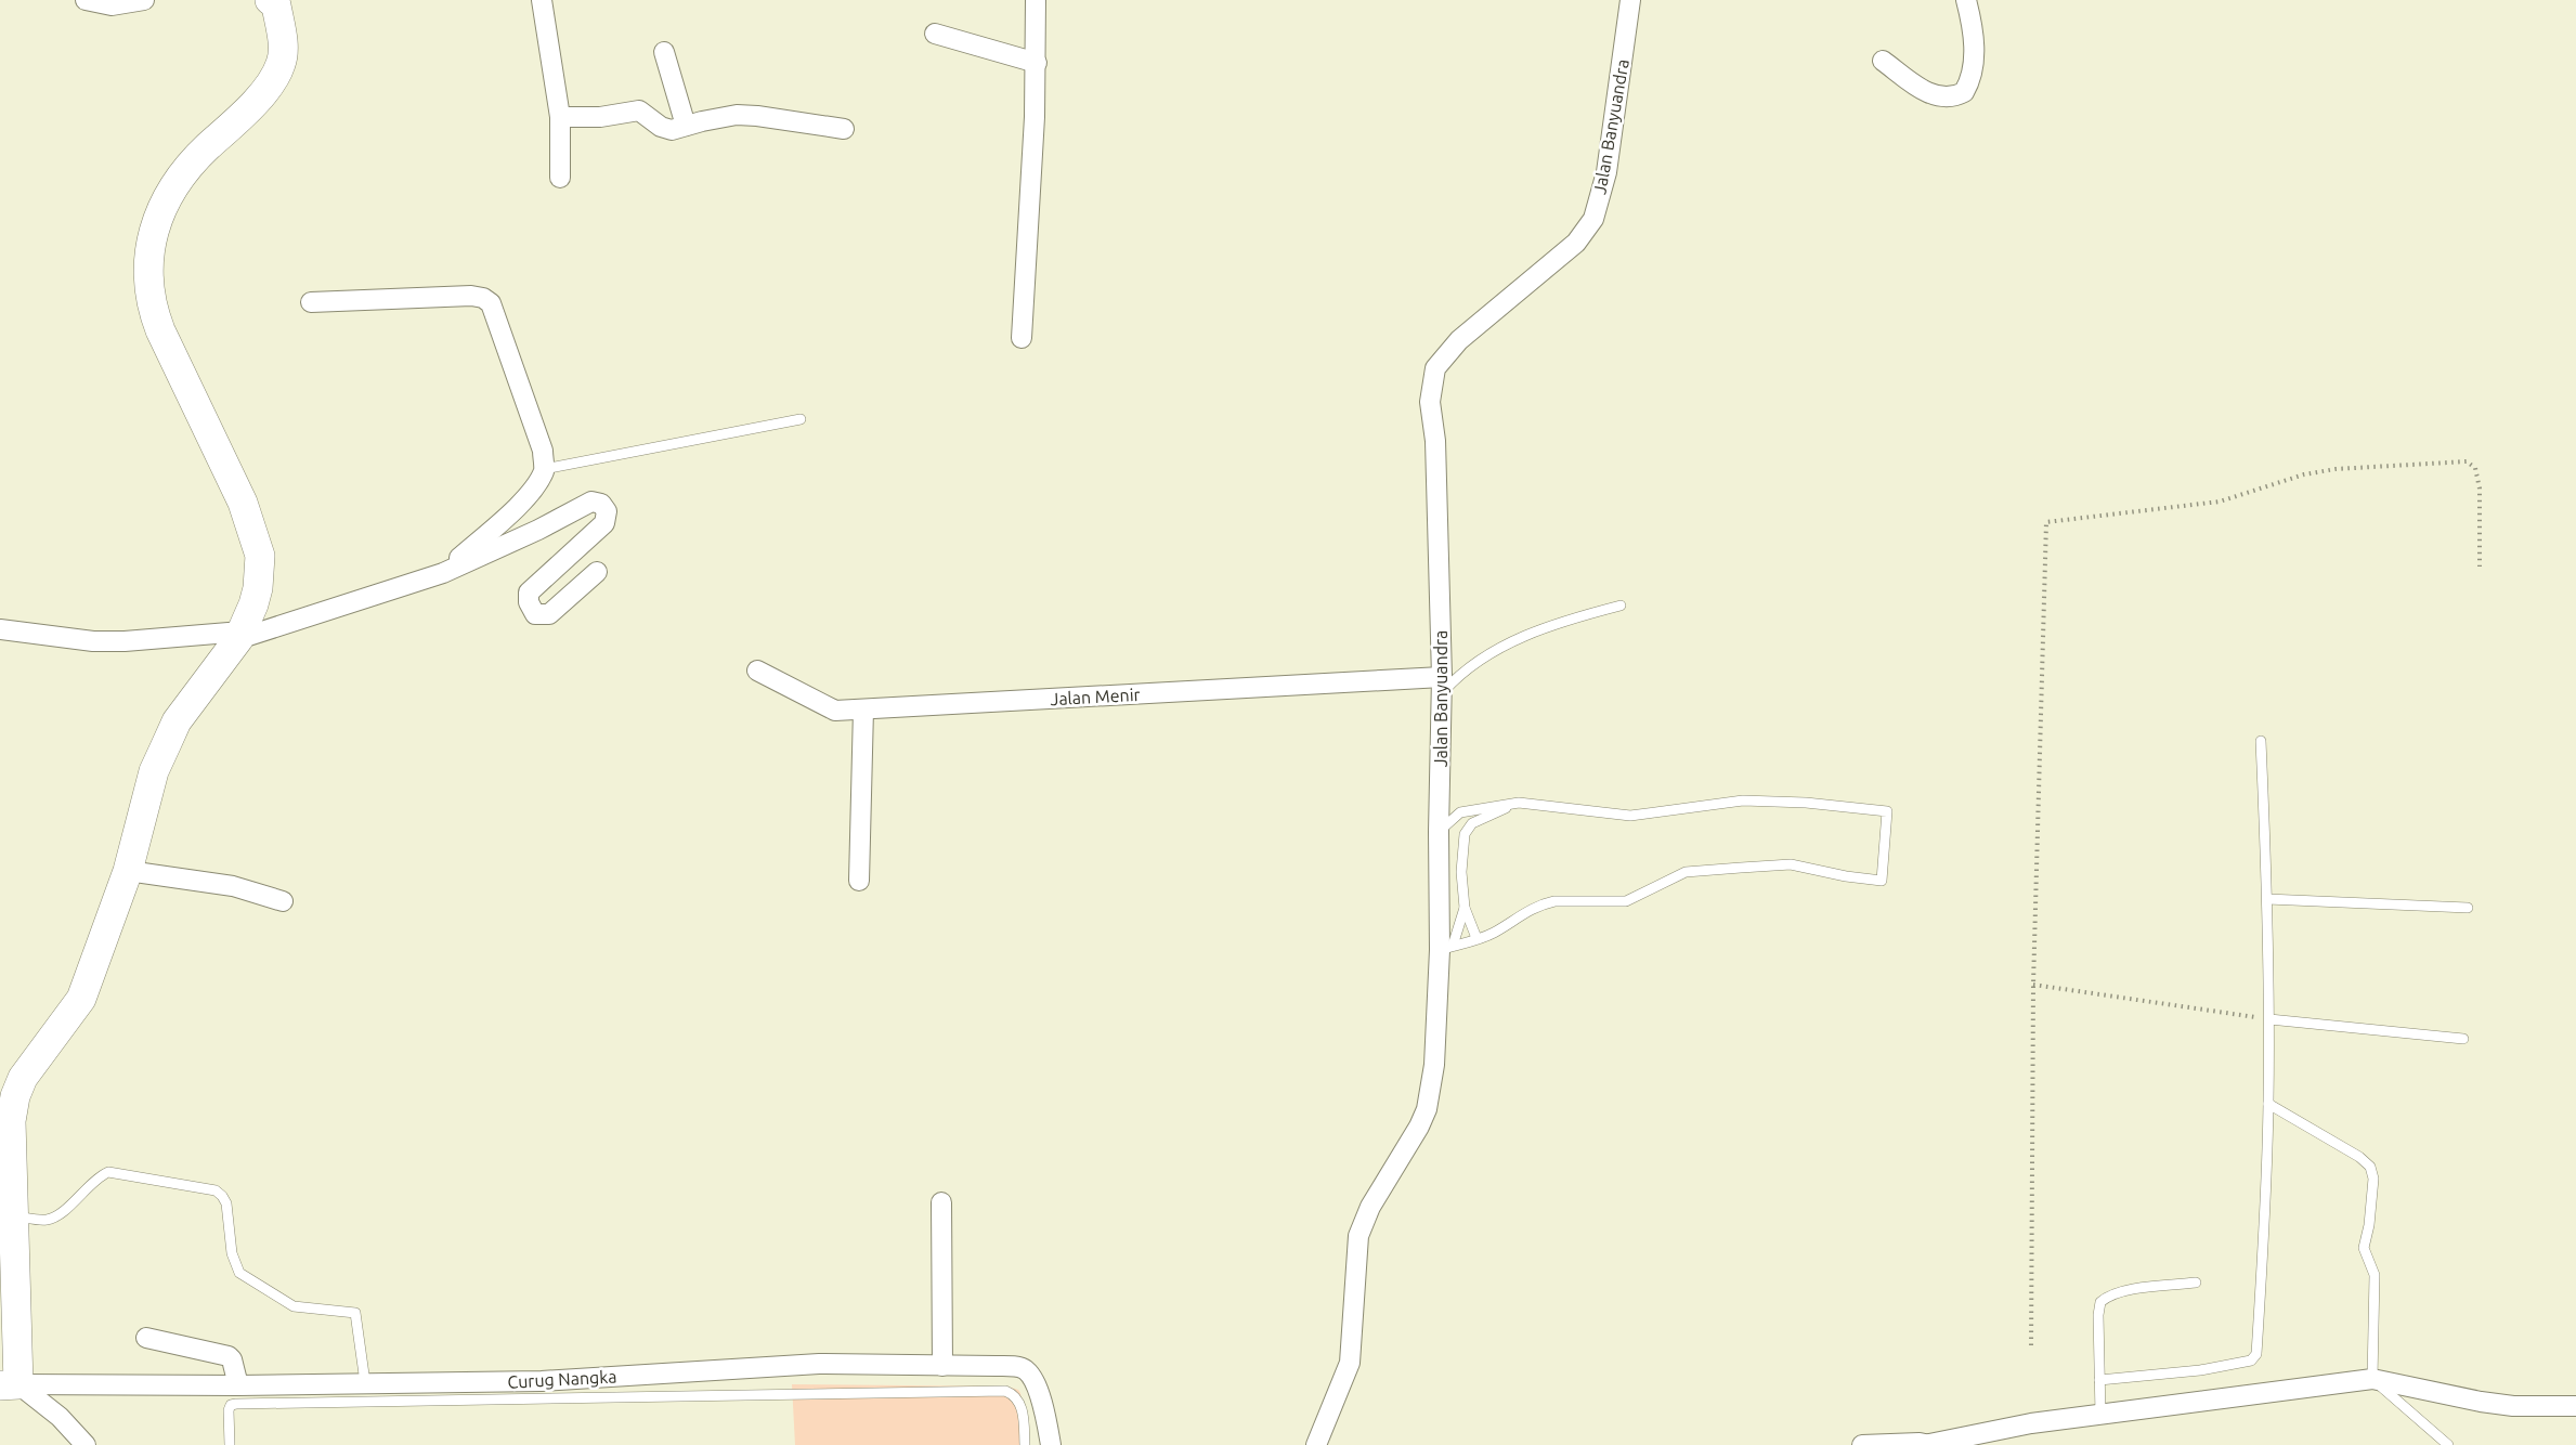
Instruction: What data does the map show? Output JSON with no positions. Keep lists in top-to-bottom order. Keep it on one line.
{"streets":{"street":["Jalan Banyuandra","Jalan Menir","Curug Nangka"]},"crossings":[["Jalan Banyuandra","Jalan Menir"]]}
